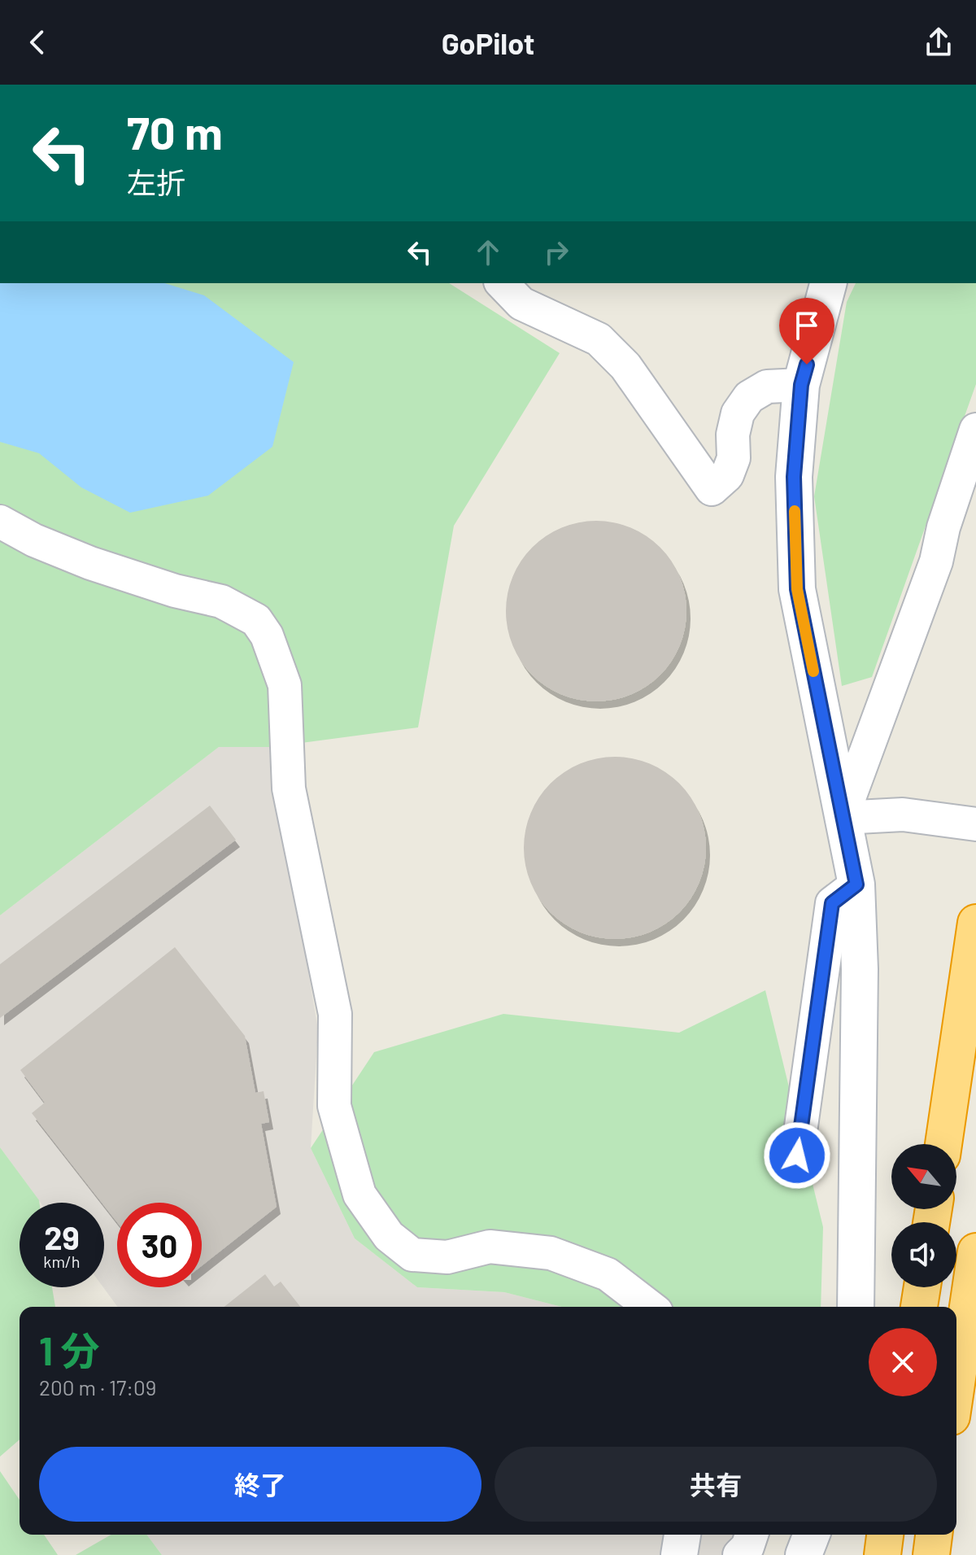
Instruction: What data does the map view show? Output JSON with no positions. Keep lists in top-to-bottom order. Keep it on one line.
{"north":"top left","page":{"header":"GoPilot","turn":["70 m","左折"],"speed":"29 km/h","limit":"30","heading":["1 分","200 m · 17:09"],"buttons":["終了","共有"]}}
